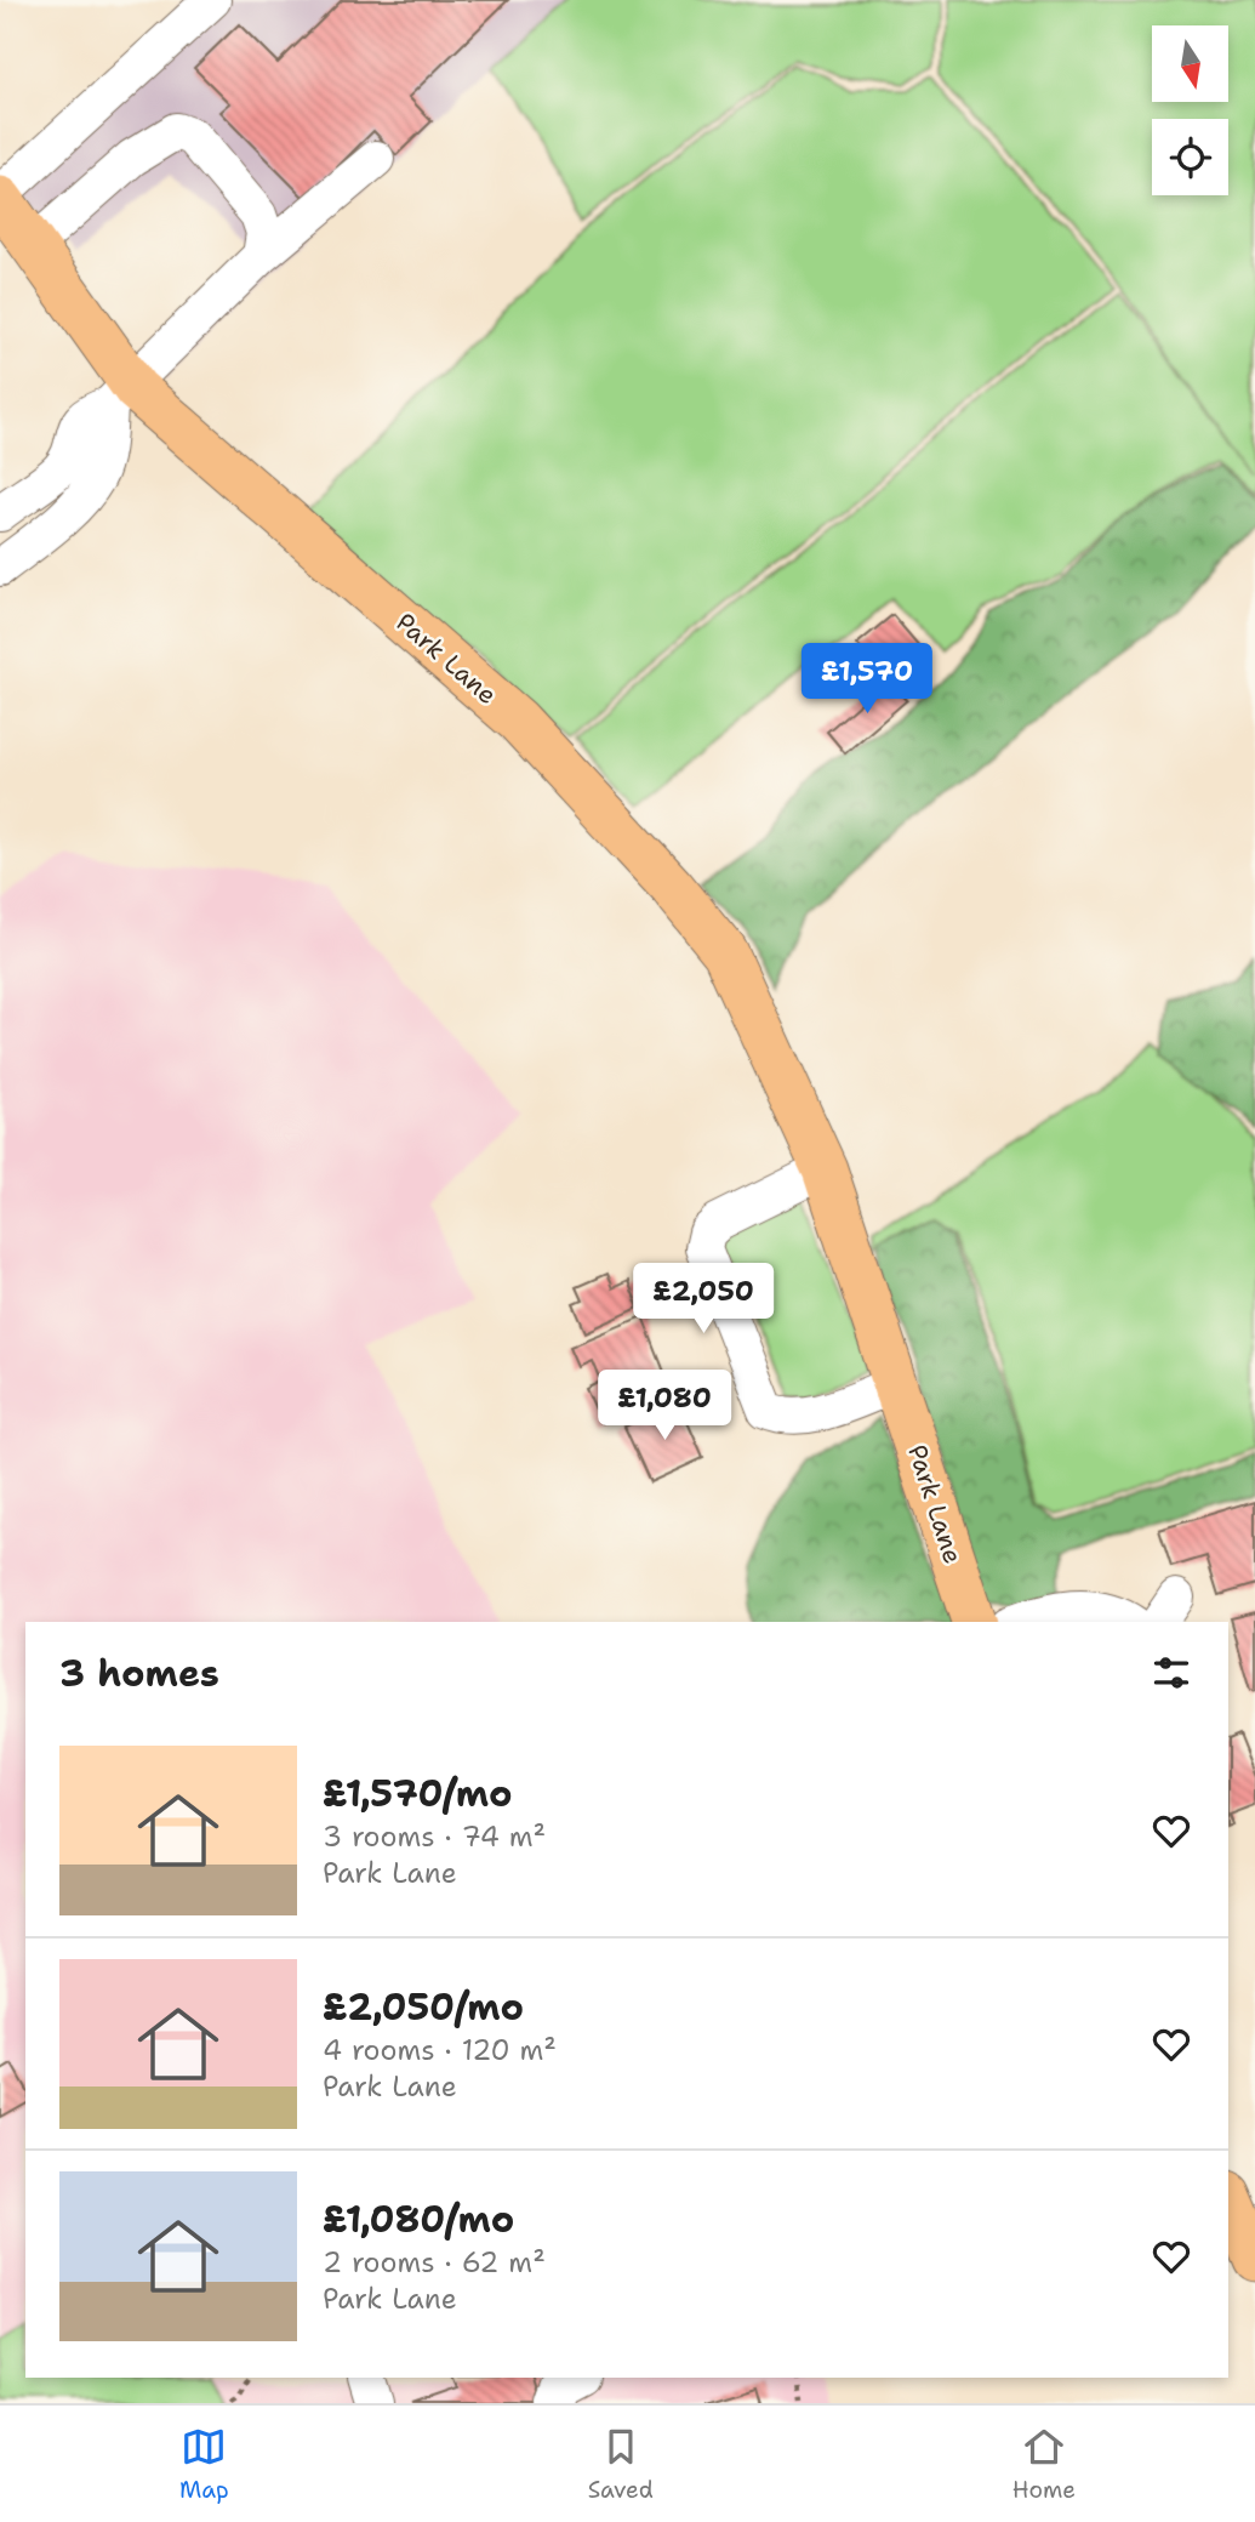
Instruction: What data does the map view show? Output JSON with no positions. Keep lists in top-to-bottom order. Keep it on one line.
{"streets":{"main road":["Park Lane"]},"north":"bottom","page":{"price":["£1,570","£2,050","£1,080"],"heading":"3 homes","list":[{"name":"£1,570/mo","note":"3 rooms · 74 m² · Park Lane"},{"name":"£2,050/mo","note":"4 rooms · 120 m² · Park Lane"},{"name":"£1,080/mo","note":"2 rooms · 62 m² · Park Lane"}],"tabs":["Map","Saved","Home"]}}
